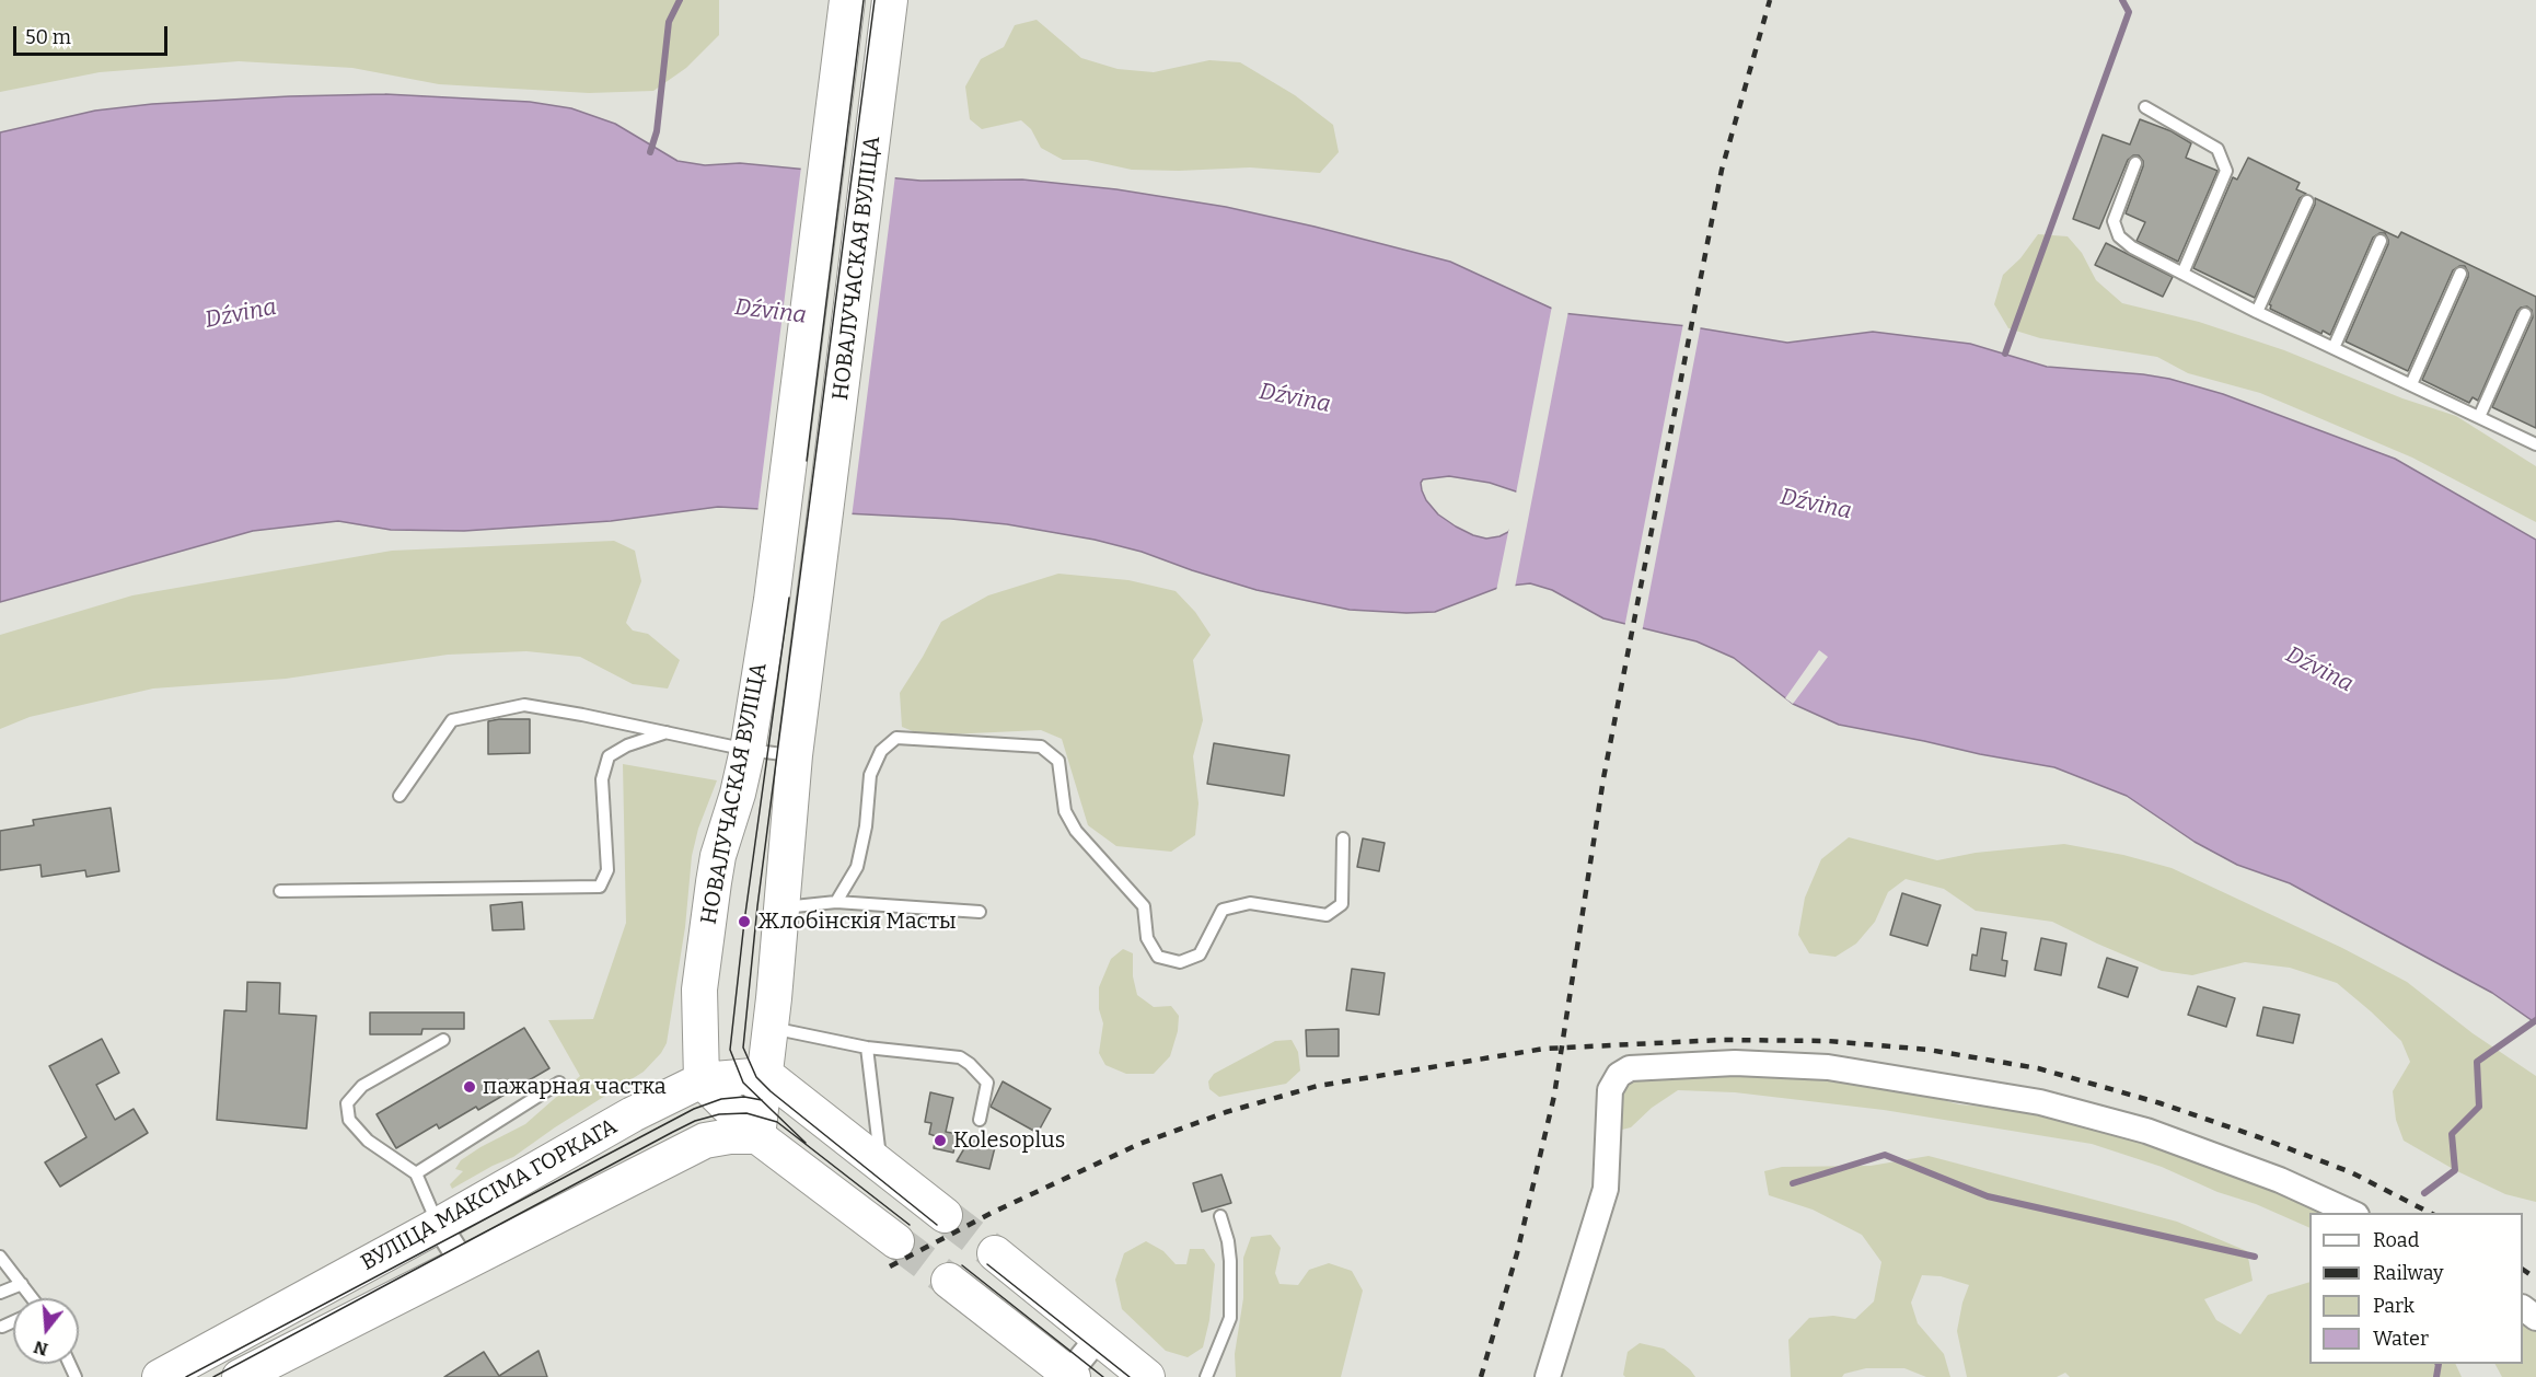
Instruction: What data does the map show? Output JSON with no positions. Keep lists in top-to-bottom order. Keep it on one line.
{"streets":{"main road":["НОВАЛУЧАСКАЯ ВУЛІЦА","ВУЛІЦА МАКСІМА ГОРКАГА"]},"crossings":[["НОВАЛУЧАСКАЯ ВУЛІЦА","ВУЛІЦА МАКСІМА ГОРКАГА"]],"water":["Dźvina"],"places":["Жлобінскія Масты","пажарная частка","Kolesoplus"],"legend":["Road","Railway","Park","Water"],"scale_bar":"50 m","north":"bottom"}
